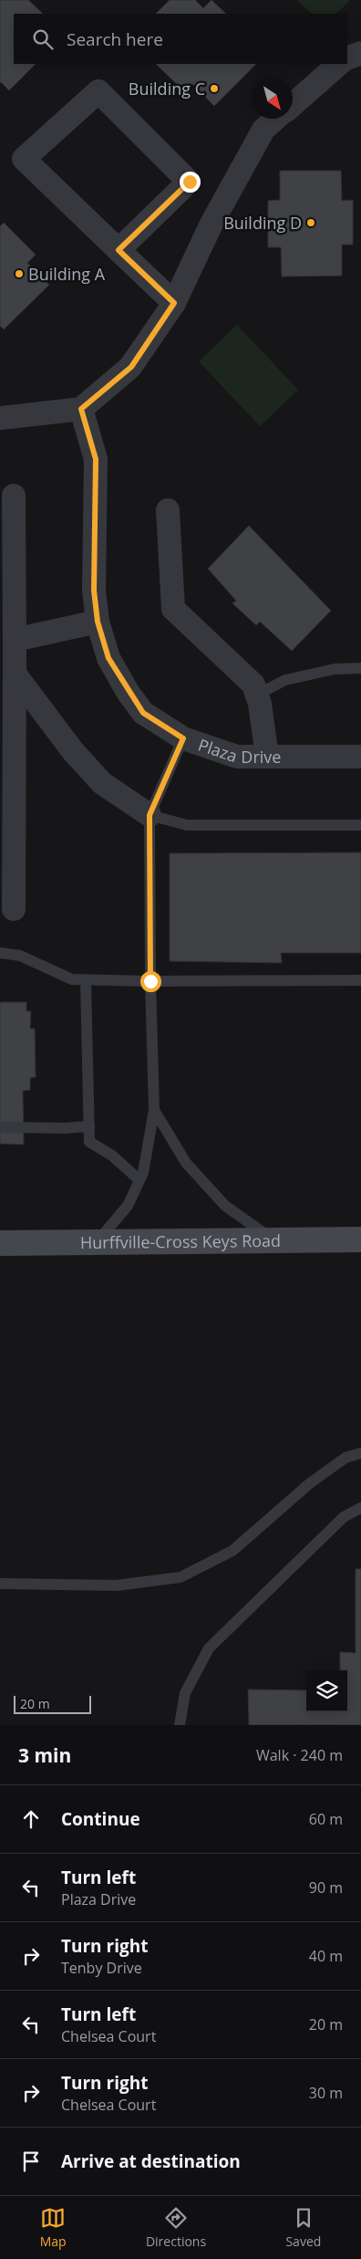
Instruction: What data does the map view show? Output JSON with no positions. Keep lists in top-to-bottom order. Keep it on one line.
{"streets":{"main road":["Hurffville-Cross Keys Road"],"street":["Plaza Drive"]},"places":["Building C","Building D","Building A"],"scale_bar":"20 m","north":"bottom right","page":{"search":"Search here","scale":"20 m","heading":["3 min","Walk · 240 m"],"list":[["Continue","60 m"],["Turn left","Plaza Drive","90 m"],["Turn right","Tenby Drive","40 m"],["Turn left","Chelsea Court","20 m"],["Turn right","Chelsea Court","30 m"],"Arrive at destination"],"nav":["Map","Directions","Saved"]}}
